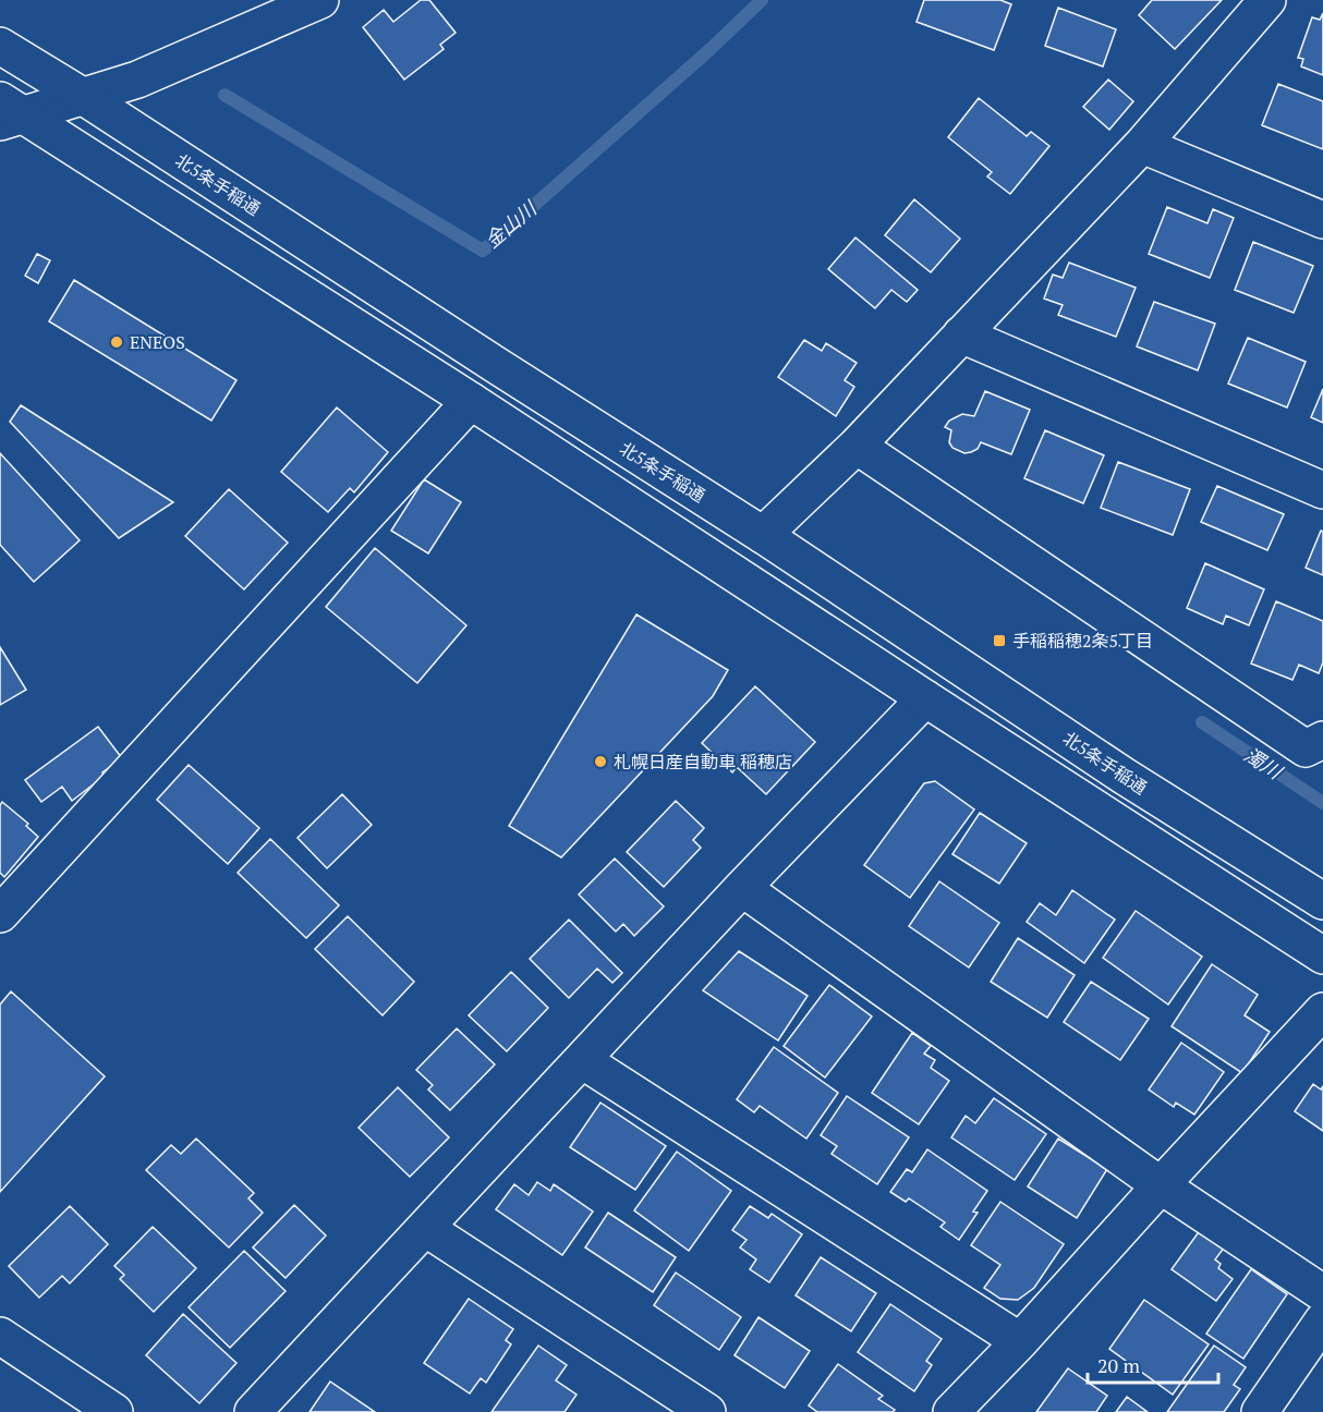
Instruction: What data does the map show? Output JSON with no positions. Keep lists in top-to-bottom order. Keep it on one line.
{"streets":{"main road":["北5条手稲通"]},"water":["金山川","濁川"],"places":{"other":["ENEOS","札幌日産自動車 稲穂店"],"transit":["手稲稲穂2条5丁目"]},"scale_bar":"20 m"}
